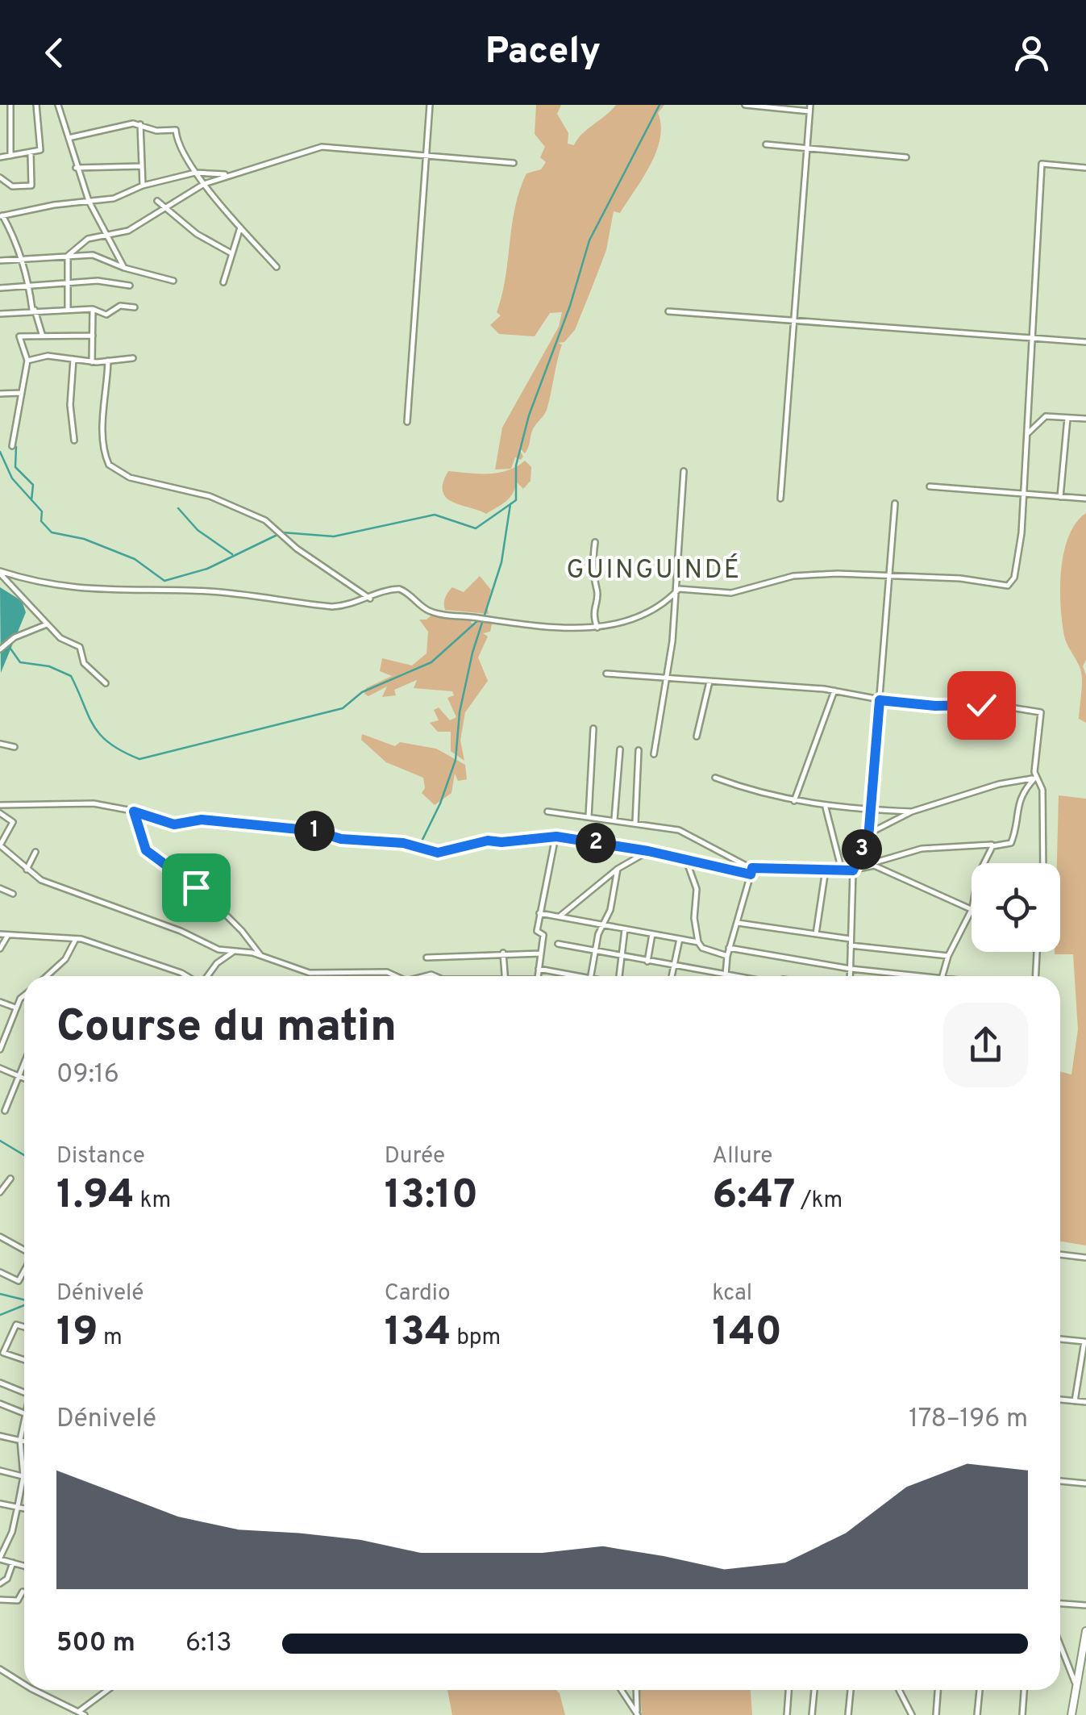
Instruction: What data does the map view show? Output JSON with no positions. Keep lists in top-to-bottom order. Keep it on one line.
{"districts":["GUINGUINDÉ"],"page":{"header":"Pacely","pins":["1","2","3"],"heading":["Course du matin","09:16"],"stats":[["Distance","1.94 km"],["Durée","13:10"],["Allure","6:47 /km"],["Dénivelé","19 m"],["Cardio","134 bpm"],["kcal","140"]],"chart":["Dénivelé","178–196 m"],"list":[{"name":"500 m","note":"6:13"}]}}
